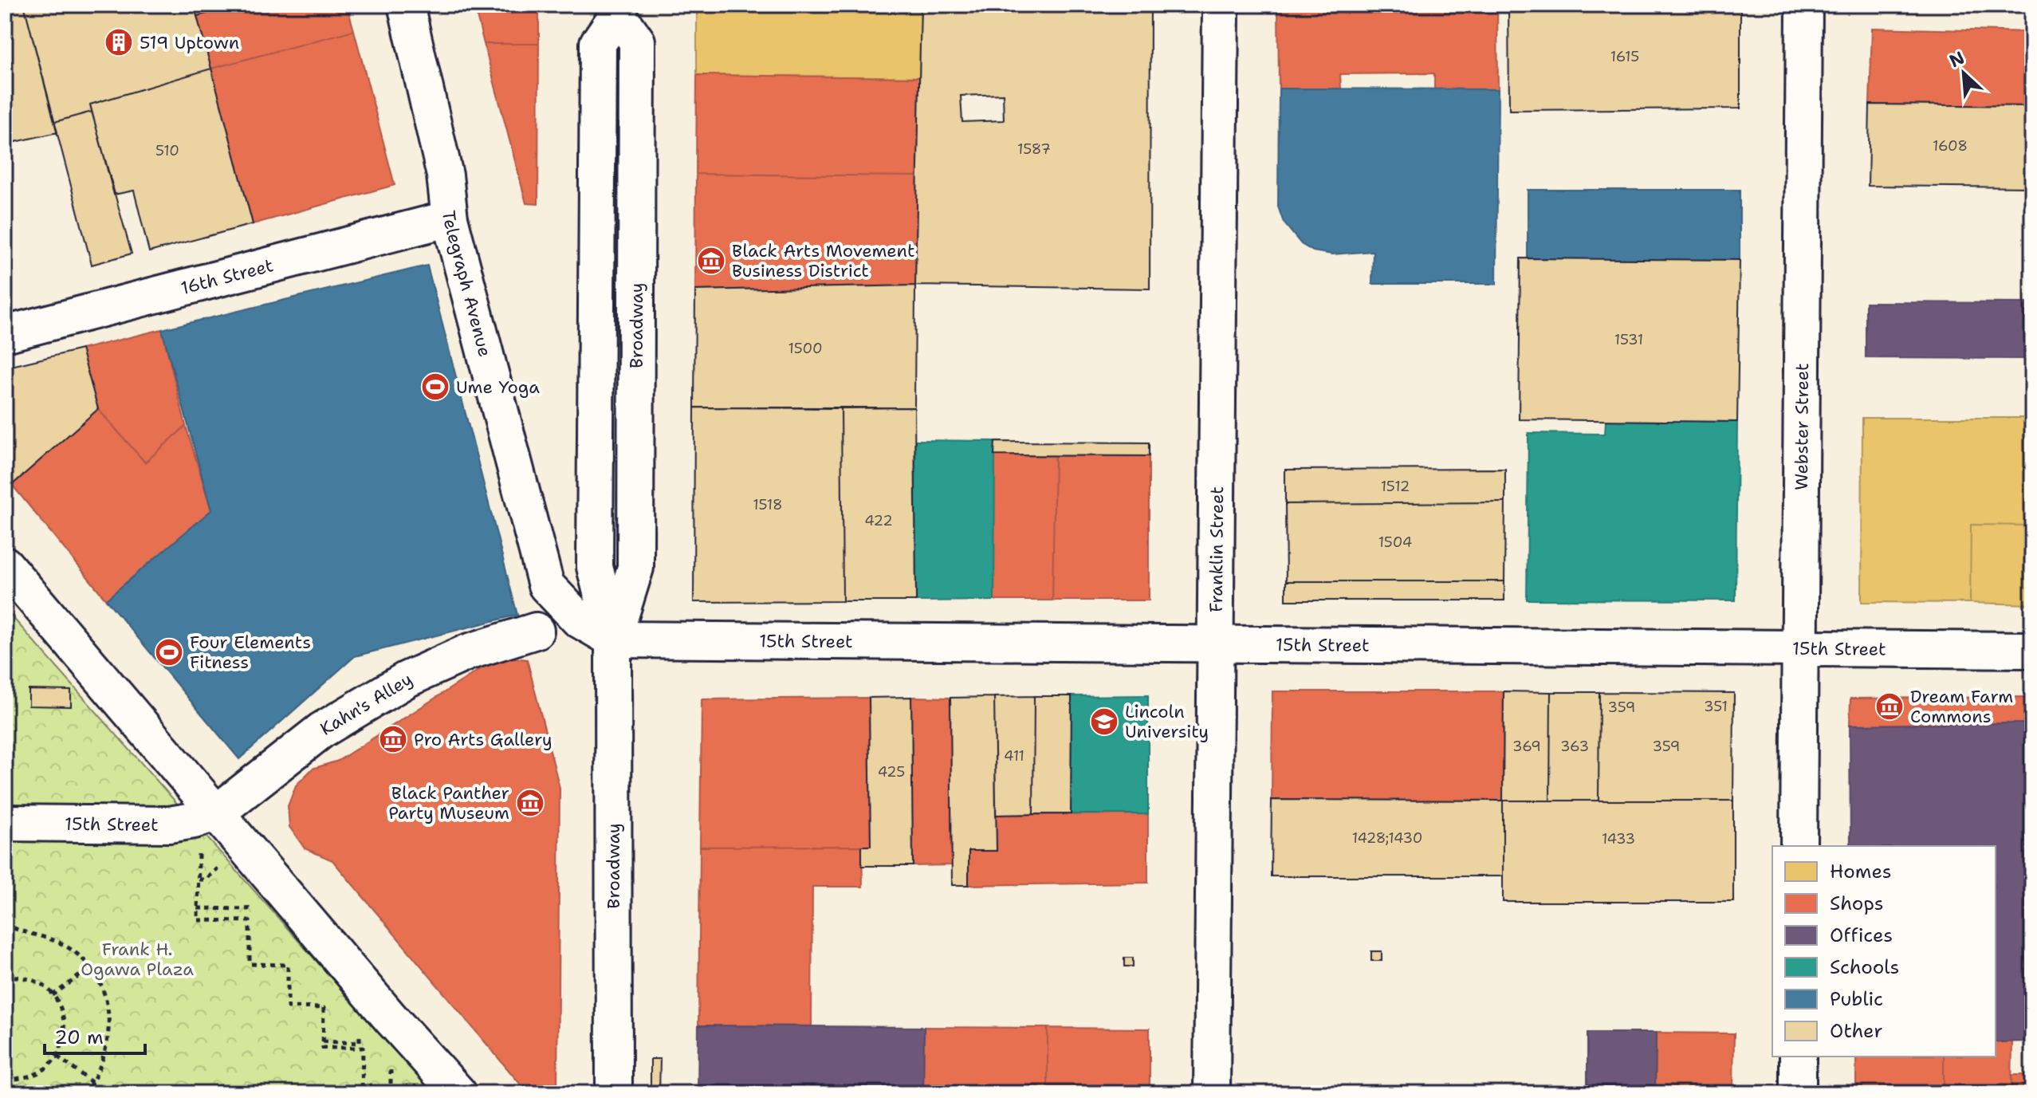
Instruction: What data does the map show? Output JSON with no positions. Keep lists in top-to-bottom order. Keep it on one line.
{"streets":{"street":["16th Street","Telegraph Avenue","Broadway","Webster Street","Franklin Street","15th Street","Kahn's Alley"]},"crossings":[["16th Street","Telegraph Avenue"],["Telegraph Avenue","Broadway"],["Telegraph Avenue","15th Street"],["Broadway","15th Street"],["Webster Street","15th Street"],["Franklin Street","15th Street"],["15th Street","Kahn's Alley"]],"parks":["Frank H. Ogawa Plaza"],"places":{"building":["519 Uptown"],"museum":["Black Arts Movement Business District","Dream Farm Commons","Pro Arts Gallery","Black Panther Party Museum"],"sports":["Ume Yoga","Four Elements Fitness"],"school or university":["Lincoln University"]},"house_numbers":["1615","1608","1587","510","1531","1500","1512","1518","422","1504","351","359","369","363","359","411","425","1428;1430","1433"],"legend":["Homes","Shops","Offices","Schools","Public","Other"],"scale_bar":"20 m","north":"top left"}
